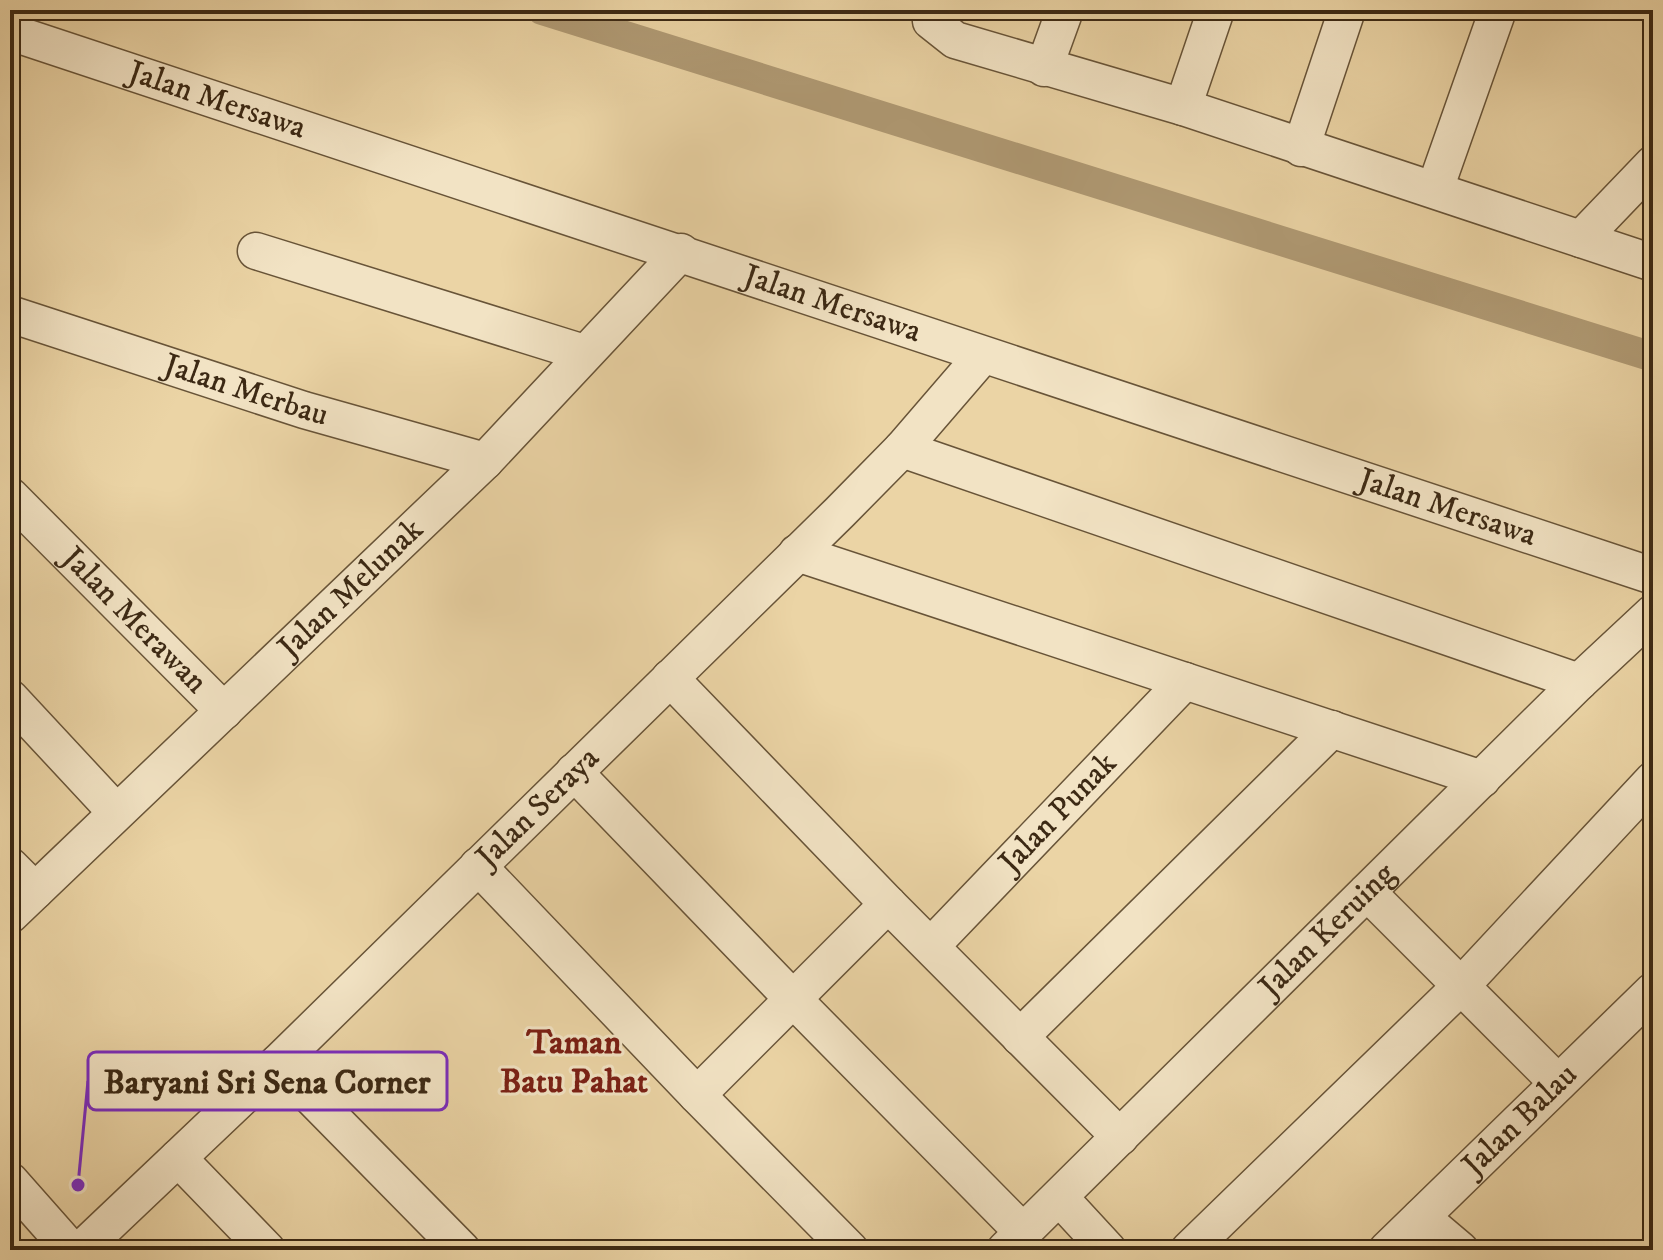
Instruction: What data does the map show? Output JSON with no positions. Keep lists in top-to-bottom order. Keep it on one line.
{"streets":{"street":["Jalan Mersawa","Jalan Merbau","Jalan Melunak","Jalan Merawan","Jalan Seraya","Jalan Punak","Jalan Keruing","Jalan Balau"]},"crossings":[["Jalan Mersawa","Jalan Melunak"],["Jalan Mersawa","Jalan Seraya"],["Jalan Merbau","Jalan Melunak"],["Jalan Melunak","Jalan Merawan"]],"districts":["Taman Batu Pahat"],"places":["Baryani Sri Sena Corner"]}
